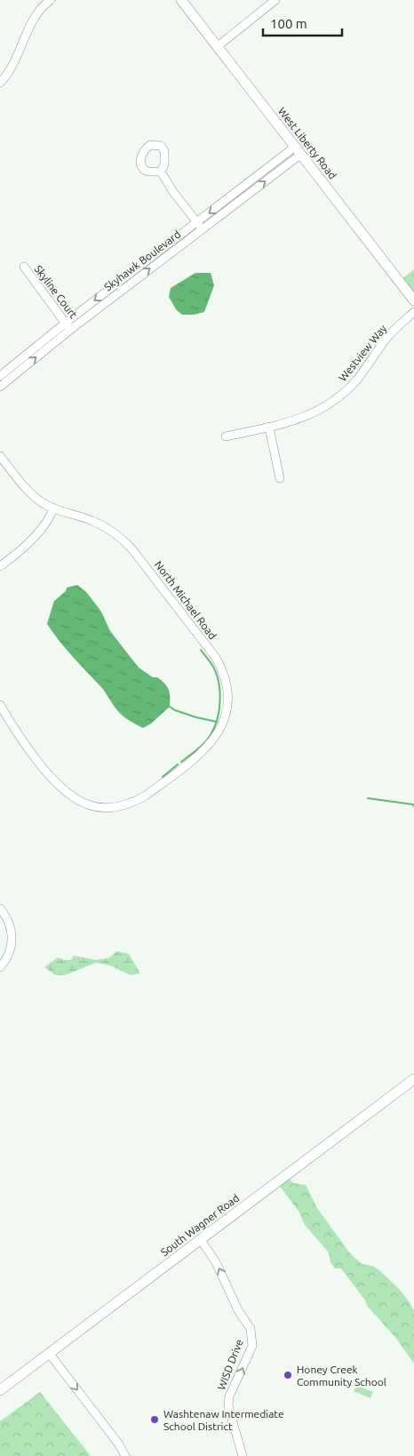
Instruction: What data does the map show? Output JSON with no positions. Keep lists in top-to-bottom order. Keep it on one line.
{"streets":{"main road":["West Liberty Road","South Wagner Road"],"street":["Skyhawk Boulevard","Skyline Court","Westview Way","North Michael Road","WISD Drive"]},"crossings":[["West Liberty Road","Skyhawk Boulevard"],["Skyhawk Boulevard","Skyline Court"],["South Wagner Road","WISD Drive"]],"one_way":["WISD Drive"],"places":["Honey Creek Community School","Washtenaw Intermediate School District"],"scale_bar":"100 m"}
